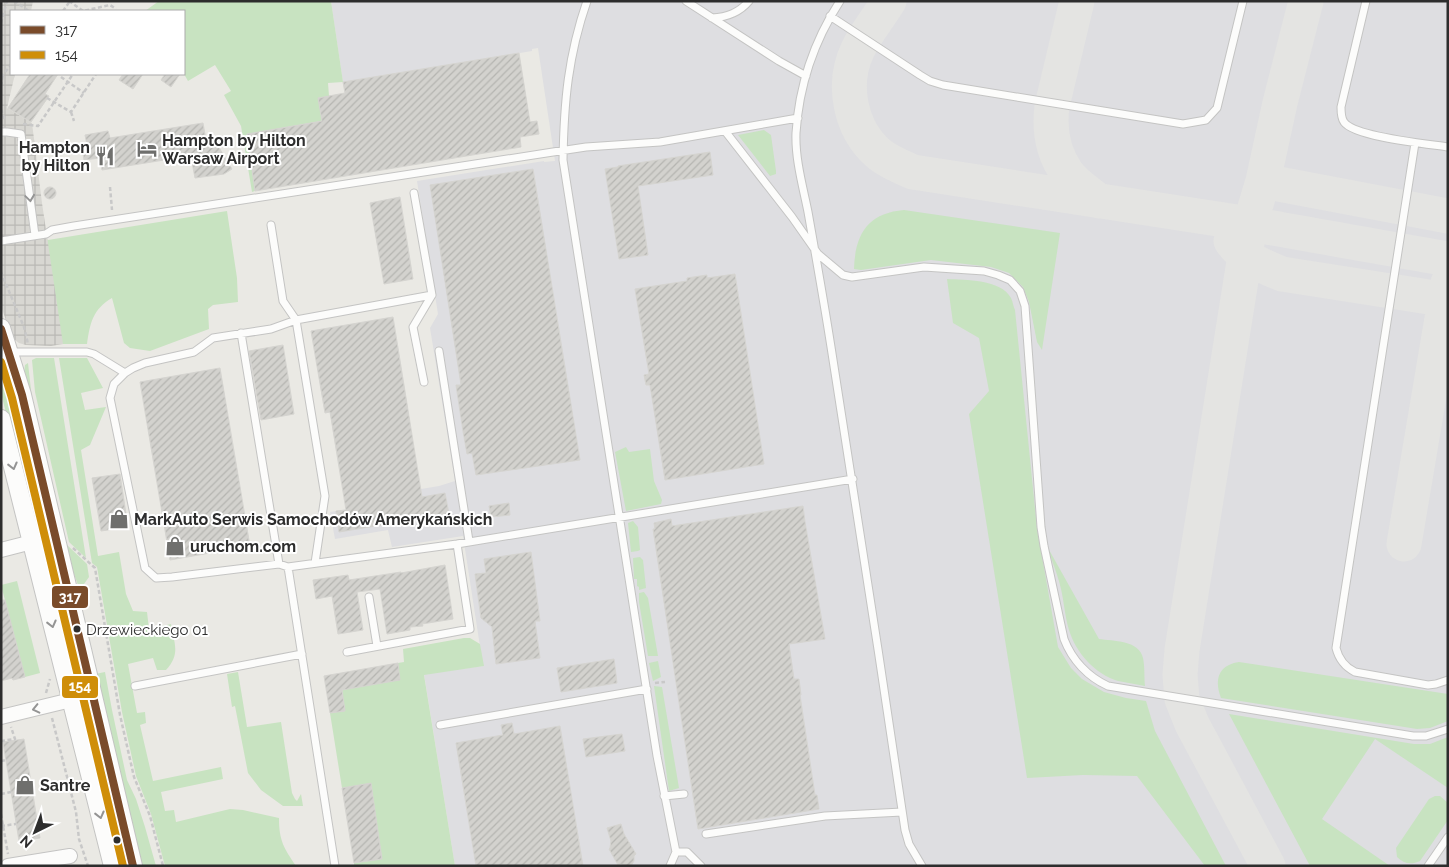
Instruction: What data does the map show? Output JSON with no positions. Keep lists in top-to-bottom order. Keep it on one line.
{"places":{"hotel":["Hampton by Hilton Warsaw Airport"],"restaurant":["Hampton by Hilton"],"shop":["MarkAuto Serwis Samochodów Amerykańskich","uruchom.com","Santre"],"other":["Drzewieckiego 01"]},"lines":["transit line 317","transit line 154"],"legend":["317","154"],"north":"bottom left"}
